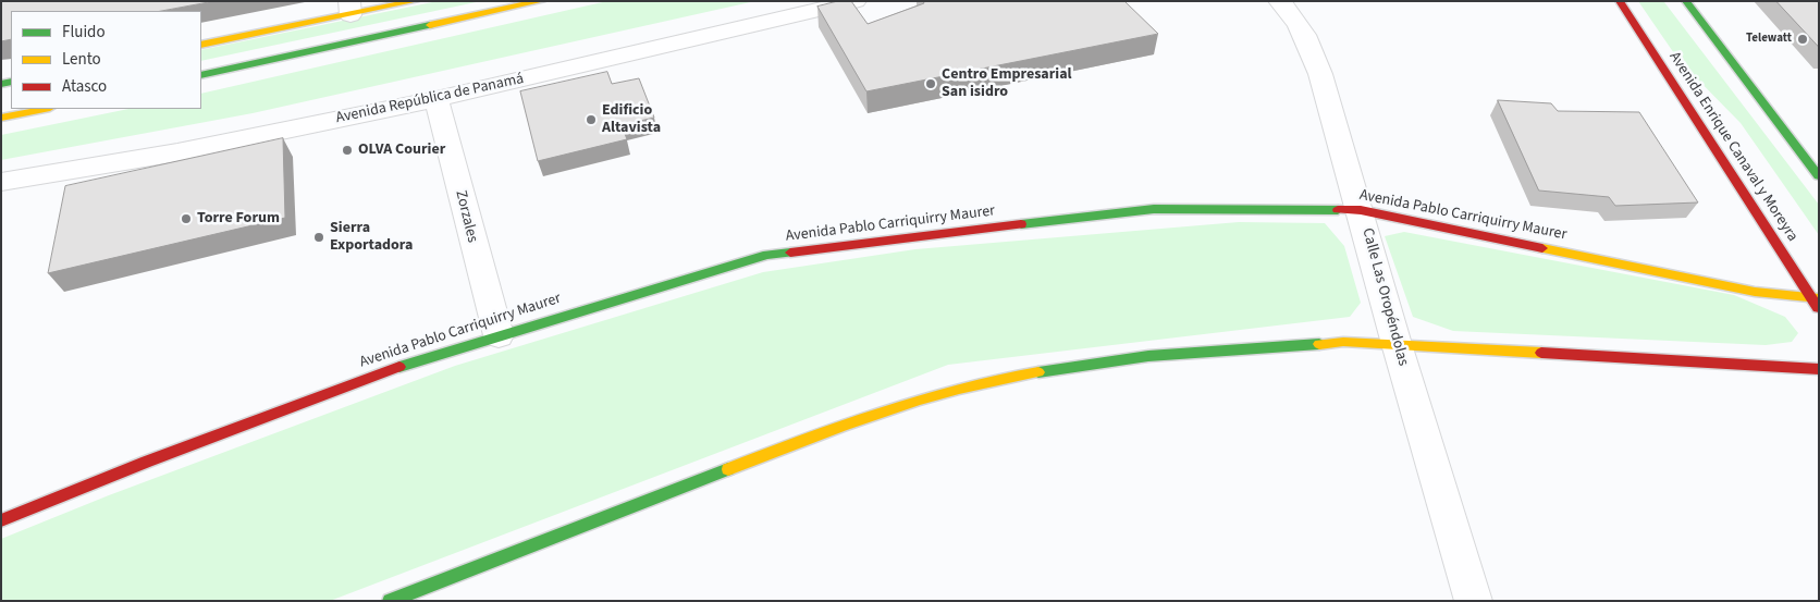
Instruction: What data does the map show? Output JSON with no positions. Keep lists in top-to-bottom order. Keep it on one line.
{"streets":{"main road":["Avenida Enrique Canaval y Moreyra","Avenida Pablo Carriquirry Maurer"],"street":["Avenida República de Panamá","Zorzales","Calle Las Oropéndolas"]},"crossings":[["Avenida República de Panamá","Zorzales"],["Avenida Enrique Canaval y Moreyra","Avenida Pablo Carriquirry Maurer"],["Avenida Pablo Carriquirry Maurer","Zorzales"],["Avenida Pablo Carriquirry Maurer","Calle Las Oropéndolas"]],"places":["Telewatt","Centro Empresarial San isidro","Edificio Altavista","OLVA Courier","Torre Forum","Sierra Exportadora"],"legend":["Fluido","Lento","Atasco"]}
